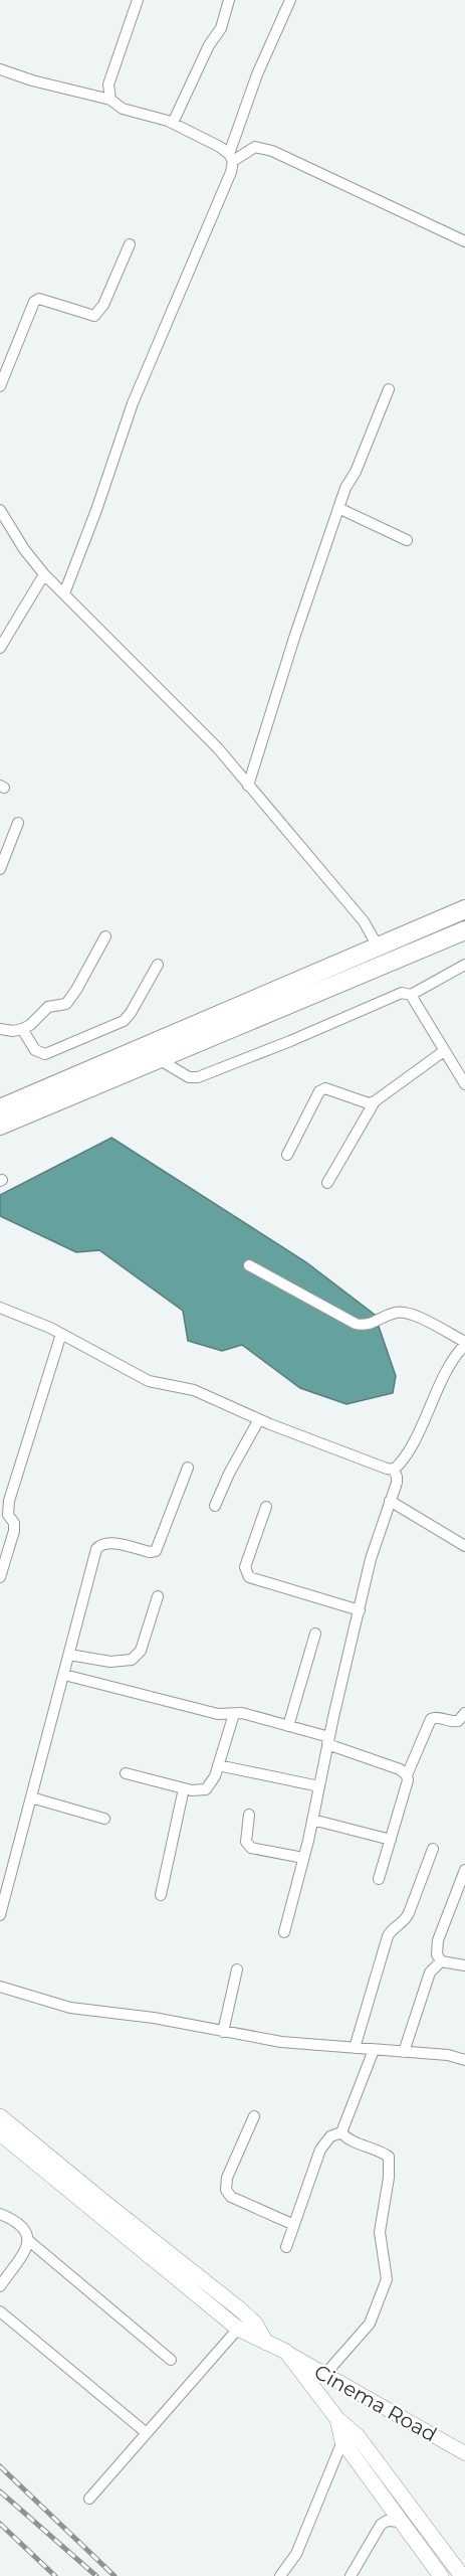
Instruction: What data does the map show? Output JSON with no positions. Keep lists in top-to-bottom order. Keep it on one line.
{"streets":{"street":["Cinema Road"]}}
